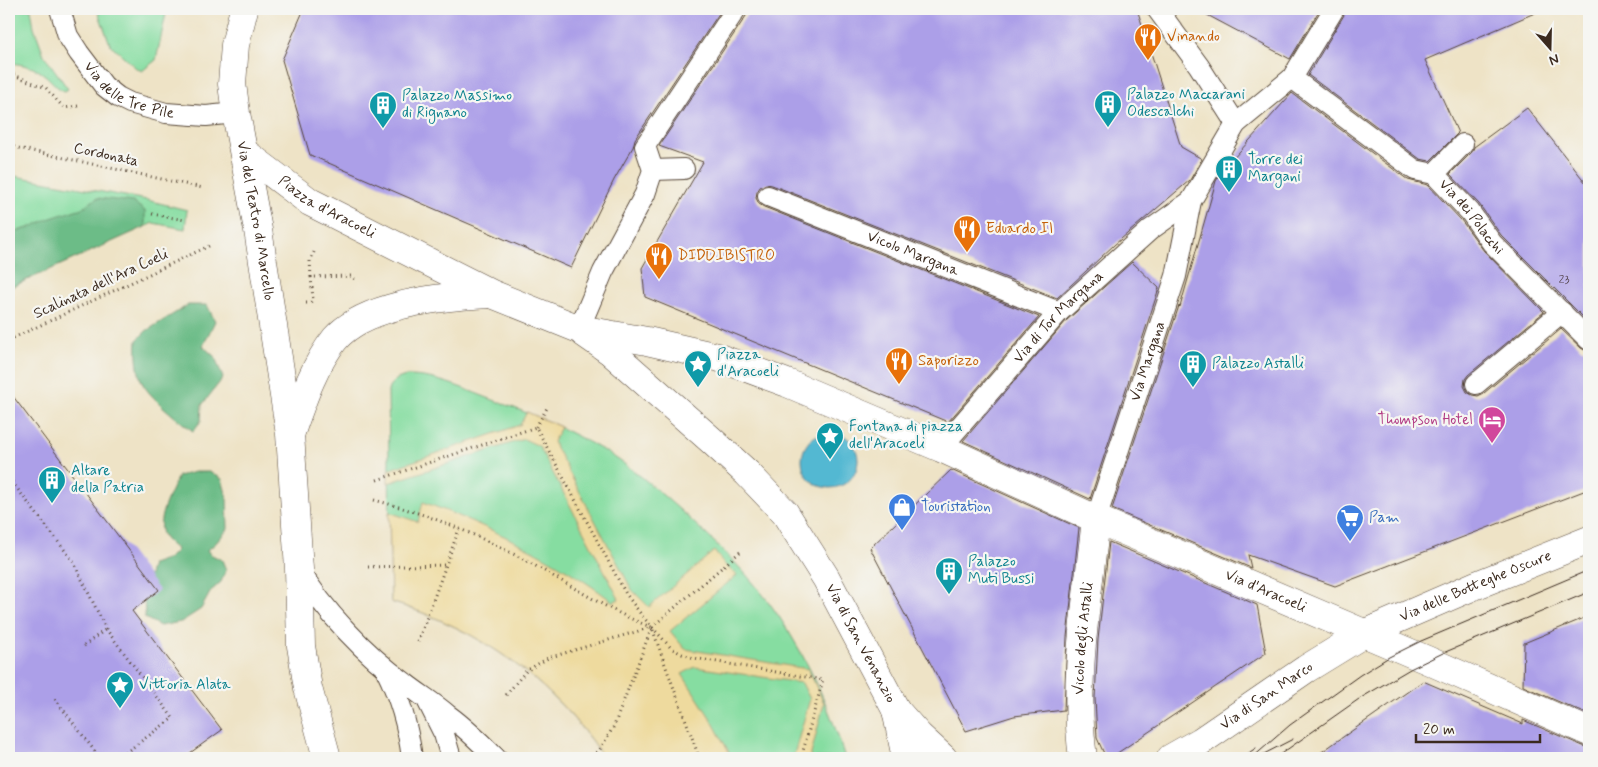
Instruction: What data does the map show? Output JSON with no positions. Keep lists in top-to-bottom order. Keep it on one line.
{"streets":{"street":["Piazza d'Aracoeli","Via del Teatro di Marcello","Via delle Botteghe Oscure","Via d'Aracoeli","Vicolo degli Astalli","Via di San Venanzio","Via di San Marco"],"lane":["Via delle Tre Pile","Via dei Polacchi","Vicolo Margana","Via di Tor Margana","Via Margana"],"path":["Cordonata","Scalinata dell'Ara Coeli"]},"crossings":[["Via delle Tre Pile","Via del Teatro di Marcello"],["Piazza d'Aracoeli","Via del Teatro di Marcello"],["Piazza d'Aracoeli","Via di Tor Margana"],["Piazza d'Aracoeli","Via d'Aracoeli"],["Piazza d'Aracoeli","Via di San Venanzio"],["Vicolo Margana","Via di Tor Margana"],["Via di Tor Margana","Via Margana"],["Via di Tor Margana","Via d'Aracoeli"],["Via Margana","Via d'Aracoeli"],["Via Margana","Vicolo degli Astalli"],["Via delle Botteghe Oscure","Via d'Aracoeli"],["Via delle Botteghe Oscure","Via di San Marco"],["Via d'Aracoeli","Vicolo degli Astalli"],["Via d'Aracoeli","Via di San Marco"]],"places":{"restaurant":["Vinando","Eduardo II","DIDDIBISTRO","Saporizzo"],"building":["Palazzo Maccarani Odescalchi","Palazzo Massimo di Rignano","Torre dei Margani","Palazzo Astalli","Altare della Patria","Palazzo Muti Bussi"],"place":["Piazza d'Aracoeli","Fontana di piazza dell'Aracoeli","Vittoria Alata"],"hotel":["Thompson Hotel"],"shop":["Touristation"],"supermarket":["Pam"]},"house_numbers":["23"],"scale_bar":"20 m","north":"bottom"}
